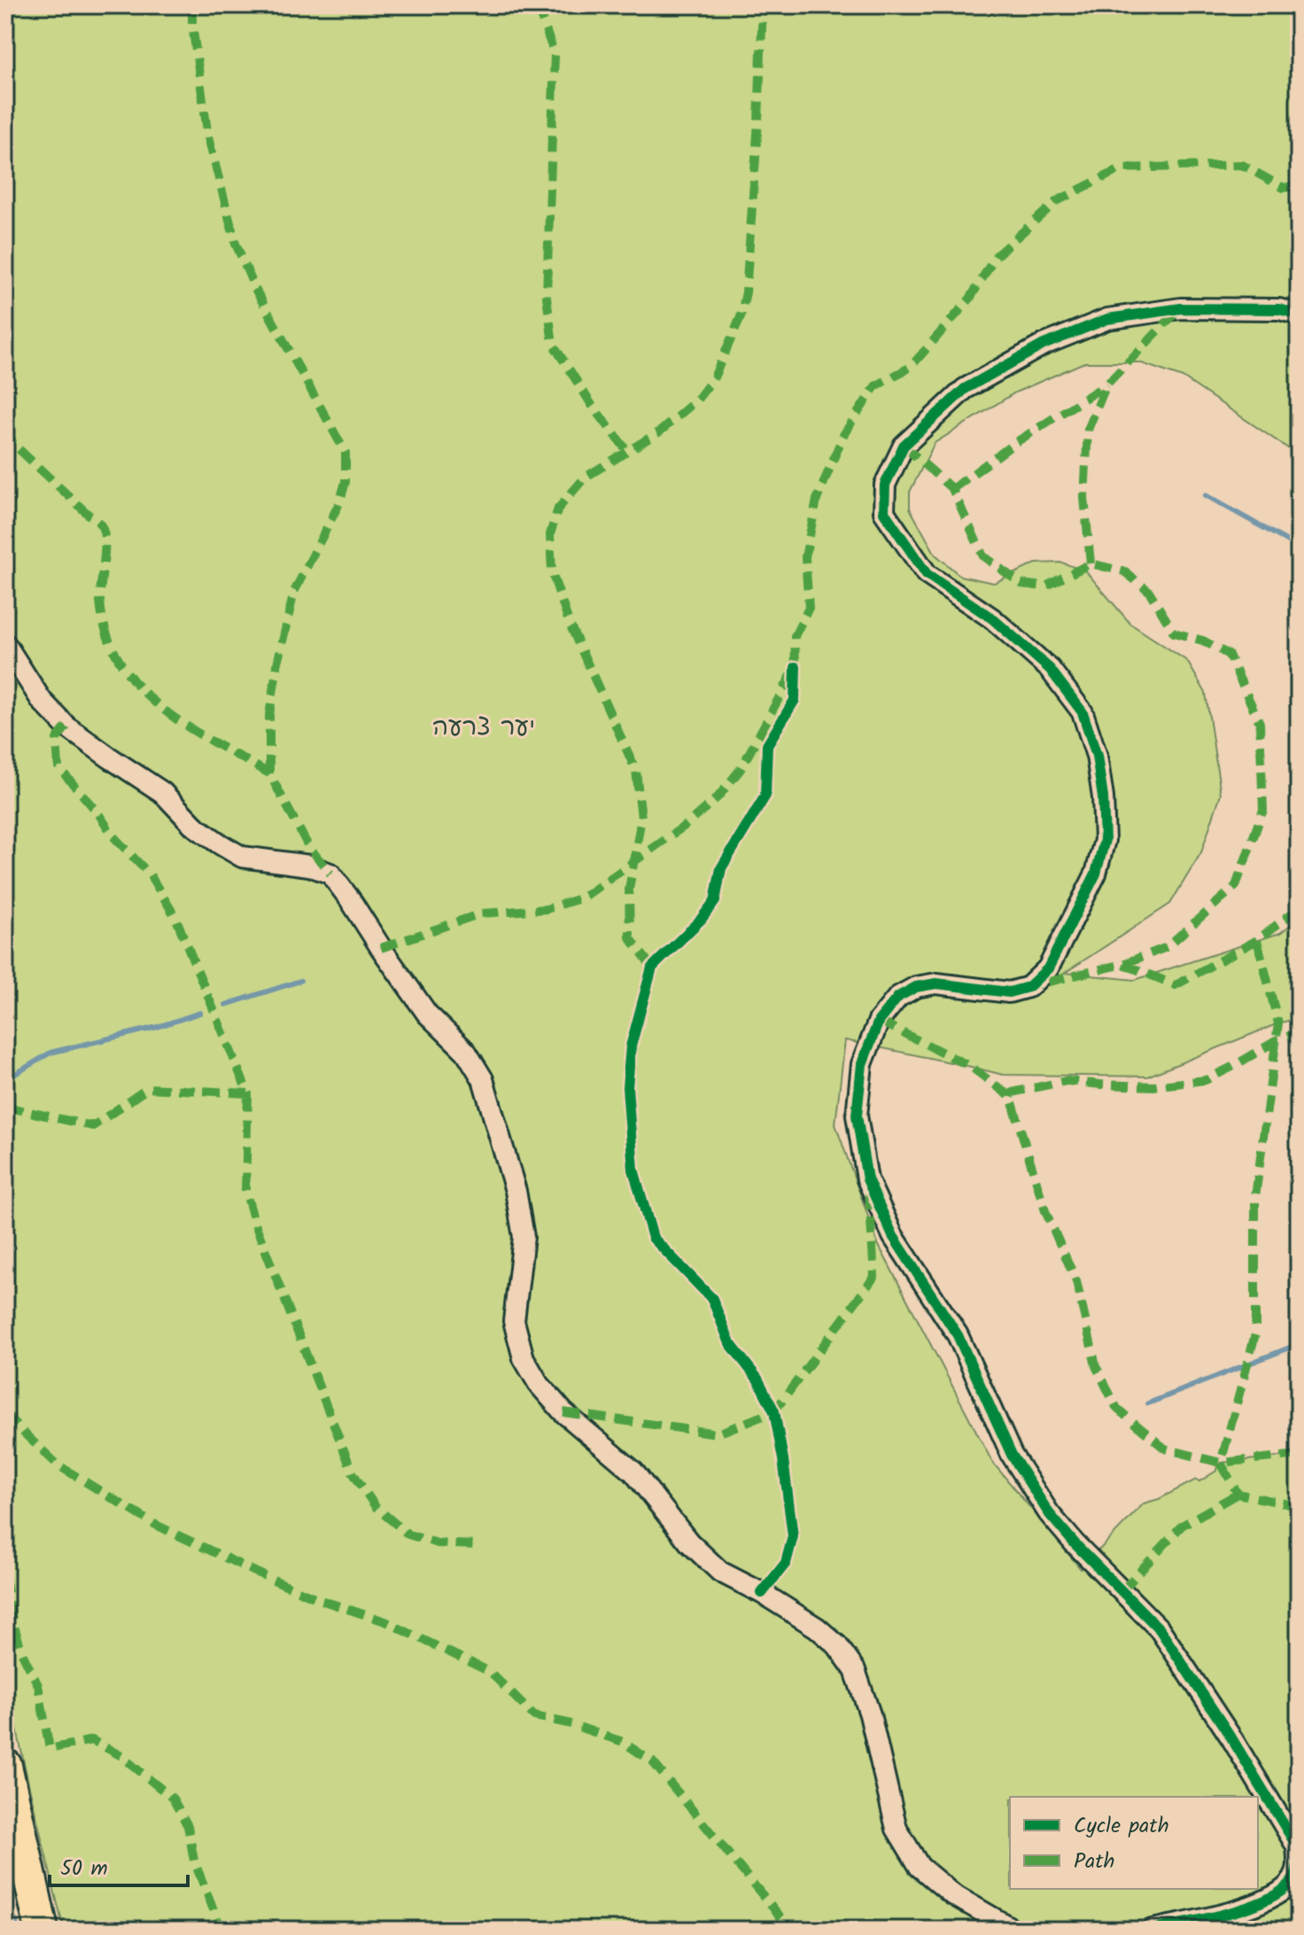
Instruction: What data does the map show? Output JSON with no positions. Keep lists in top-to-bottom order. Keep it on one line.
{"parks":["יער צרעה"],"legend":["Cycle path","Path"],"scale_bar":"50 m"}
